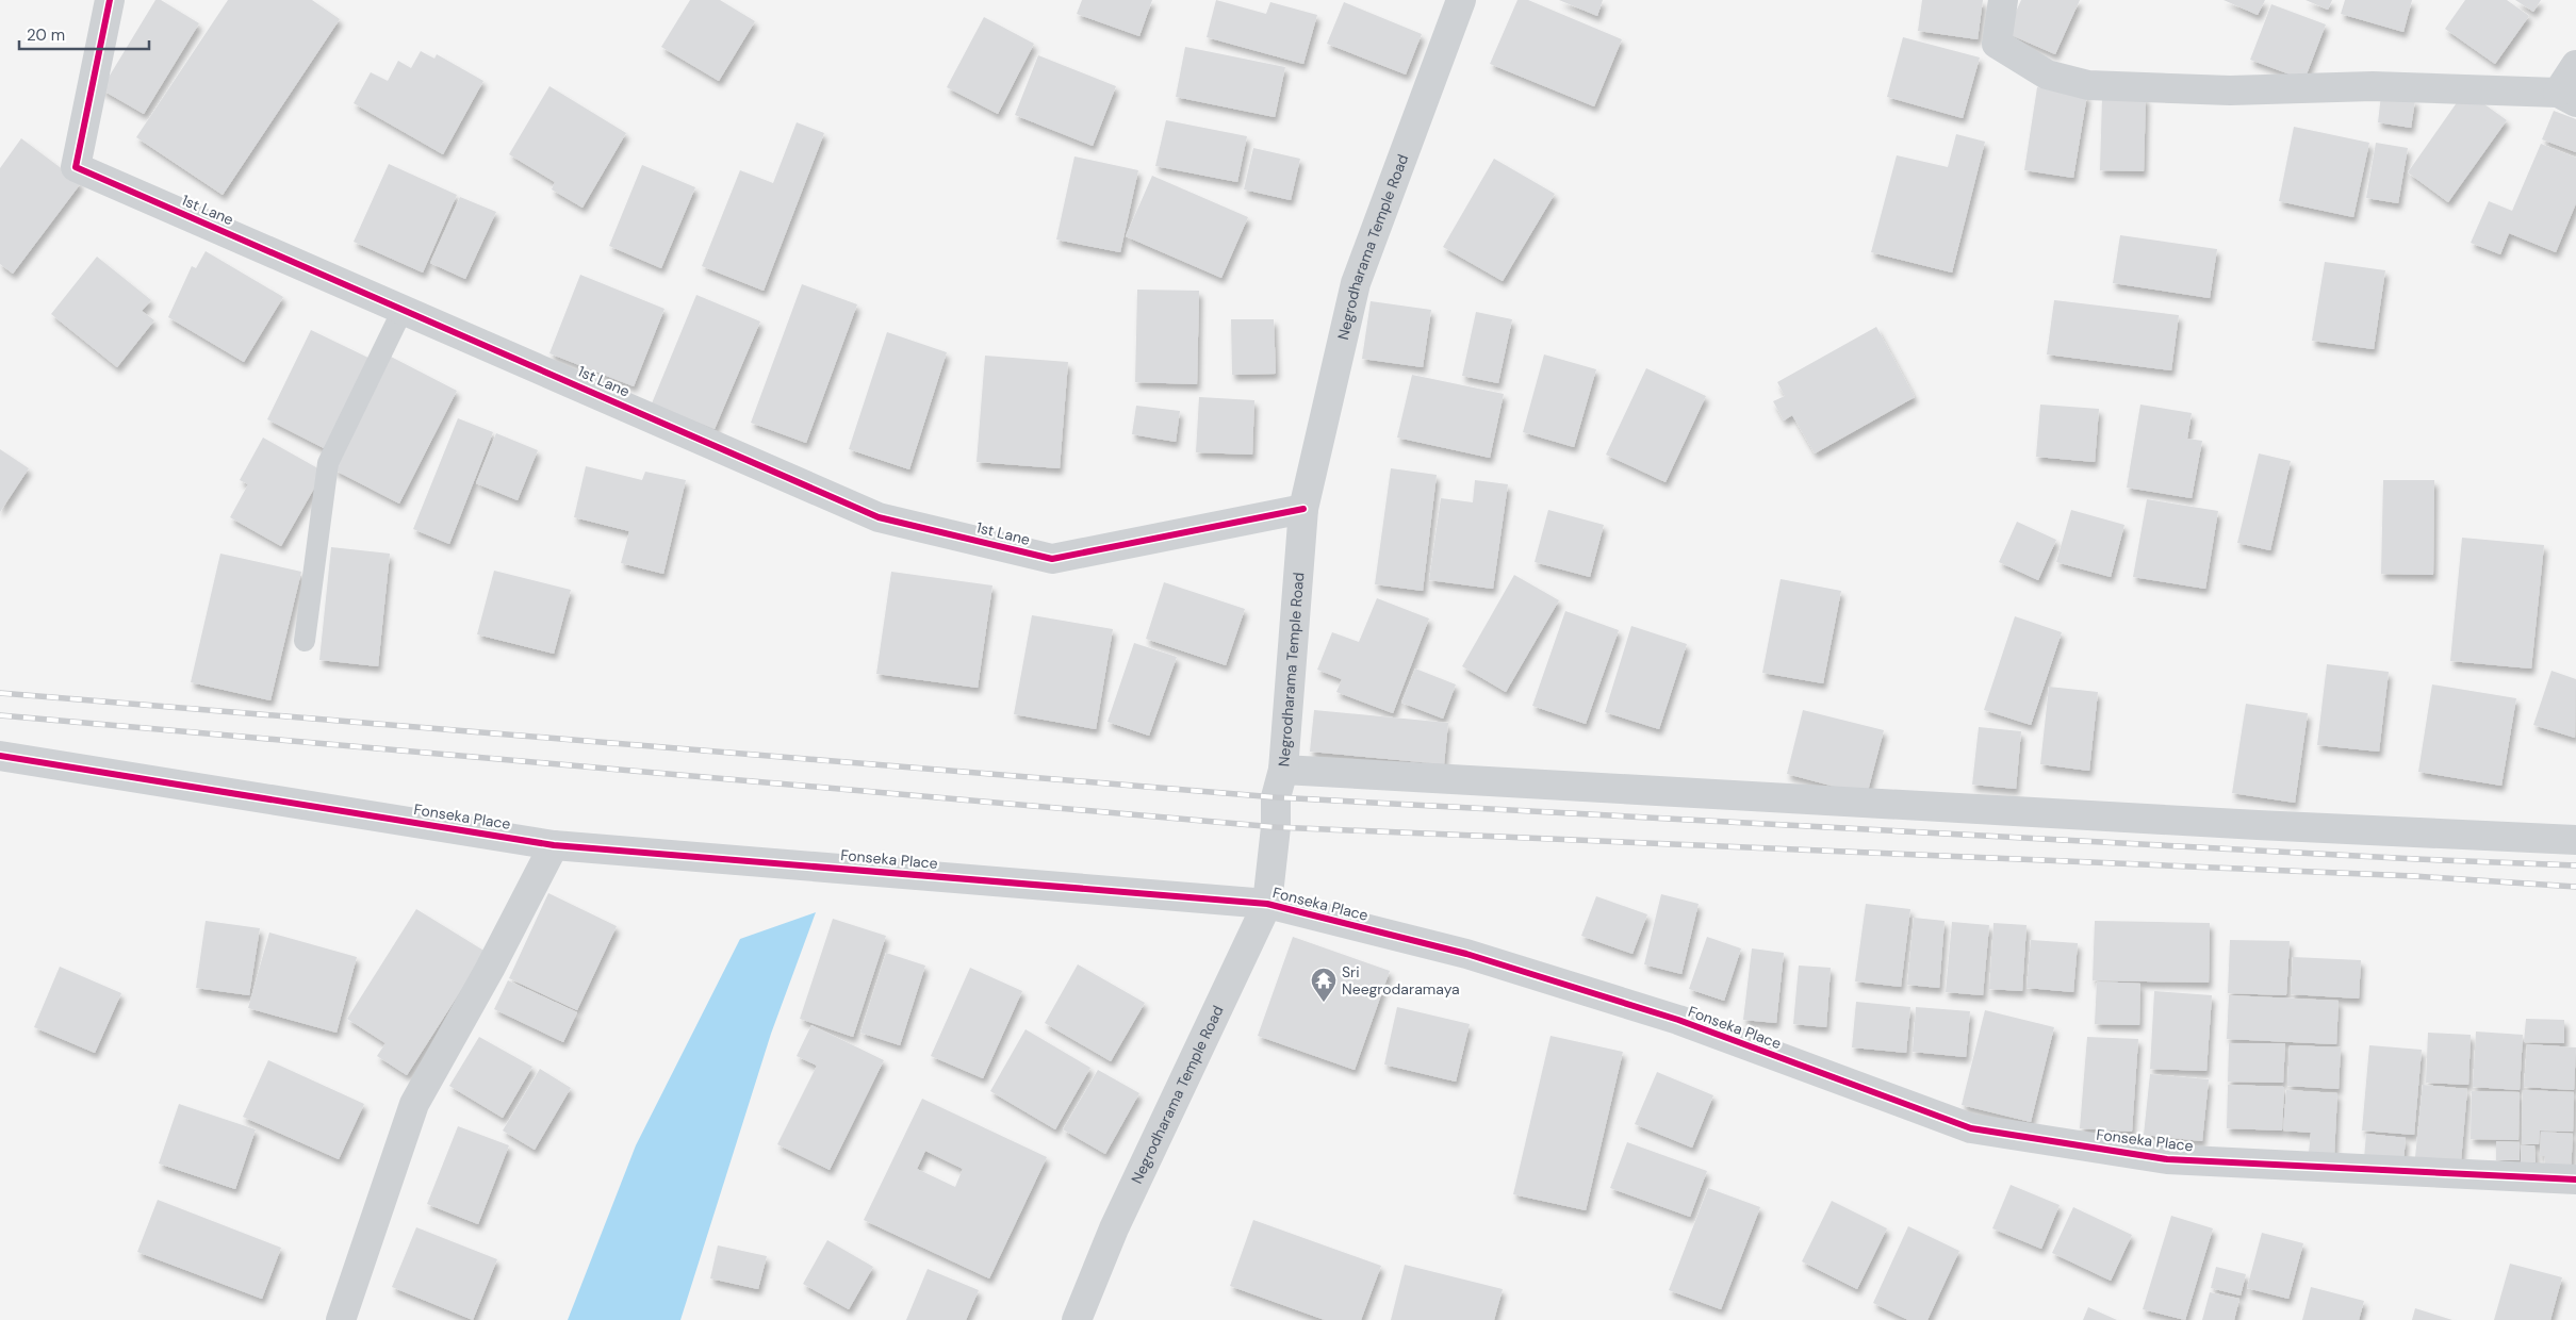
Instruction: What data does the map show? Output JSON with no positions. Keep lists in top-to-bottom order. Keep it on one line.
{"streets":{"street":["1st Lane","Negrodharama Temple Road","Fonseka Place"]},"crossings":[["1st Lane","Negrodharama Temple Road"],["Negrodharama Temple Road","Fonseka Place"]],"places":{"temple":["Sri Neegrodaramaya"]},"scale_bar":"20 m"}
